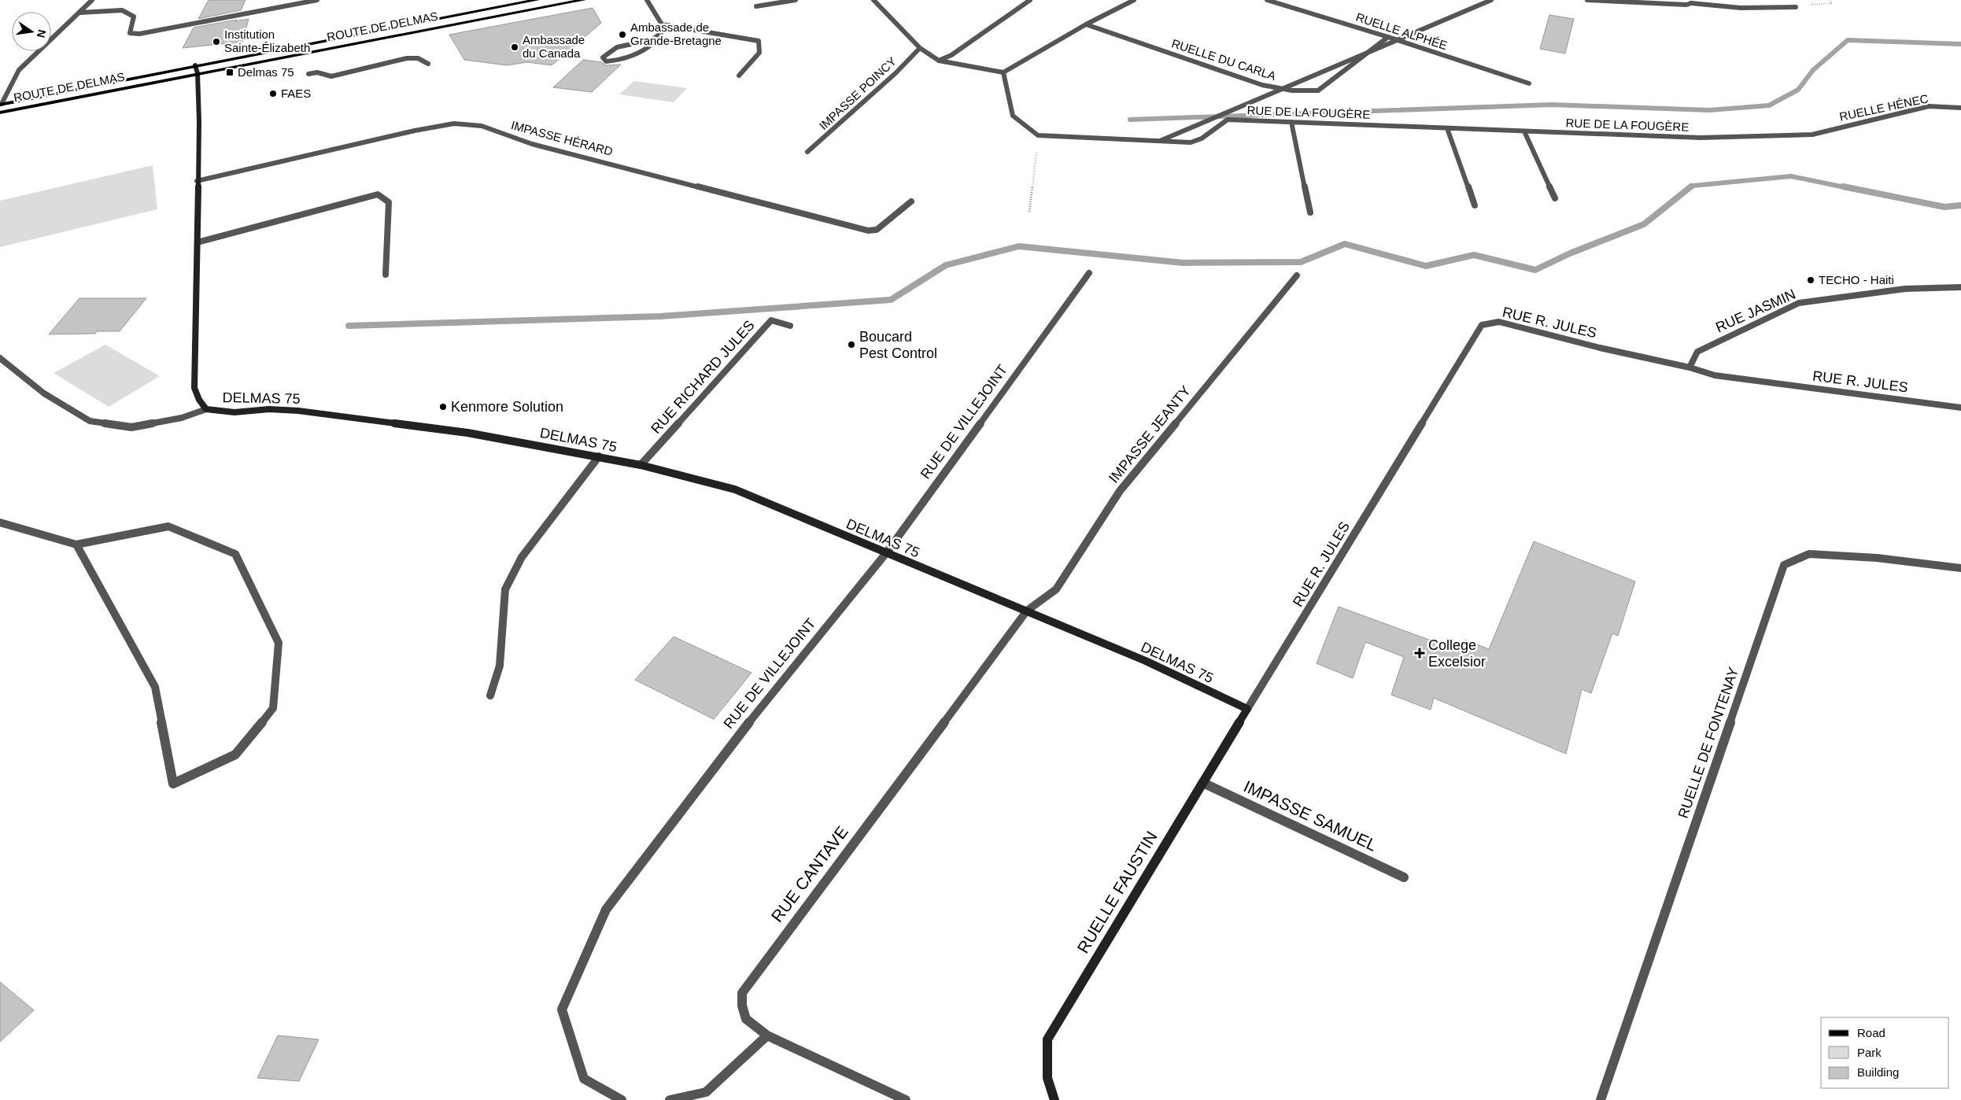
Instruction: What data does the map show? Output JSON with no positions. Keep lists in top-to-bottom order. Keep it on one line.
{"streets":{"main road":["ROUTE DE DELMAS"],"street":["RUELLE ALPHÉE","RUELLE DU CARLA","IMPASSE POINCY","RUELLE HÉNEC","RUE DE LA FOUGÈRE","IMPASSE HÉRARD","RUE JASMIN","RUE R. JULES","RUE RICHARD JULES","DELMAS 75","RUE DE VILLEJOINT","IMPASSE JEANTY","RUELLE DE FONTENAY","IMPASSE SAMUEL","RUE CANTAVE","RUELLE FAUSTIN"]},"crossings":[["ROUTE DE DELMAS","DELMAS 75"],["RUELLE ALPHÉE","RUELLE DU CARLA"],["RUELLE HÉNEC","RUE DE LA FOUGÈRE"],["IMPASSE HÉRARD","DELMAS 75"],["RUE JASMIN","RUE R. JULES"],["RUE R. JULES","DELMAS 75"],["RUE R. JULES","RUELLE FAUSTIN"],["RUE RICHARD JULES","DELMAS 75"],["DELMAS 75","RUE DE VILLEJOINT"],["DELMAS 75","IMPASSE JEANTY"],["DELMAS 75","RUE CANTAVE"],["DELMAS 75","RUELLE FAUSTIN"],["IMPASSE JEANTY","RUE CANTAVE"],["IMPASSE SAMUEL","RUELLE FAUSTIN"]],"places":{"other":["Ambassade de Grande-Bretagne","Institution Sainte-Élizabeth","Ambassade du Canada","FAES","TECHO - Haiti","Boucard Pest Control","Kenmore Solution"],"transit":["Delmas 75"],"health":["College Excelsior"]},"legend":["Road","Park","Building"],"north":"right"}
